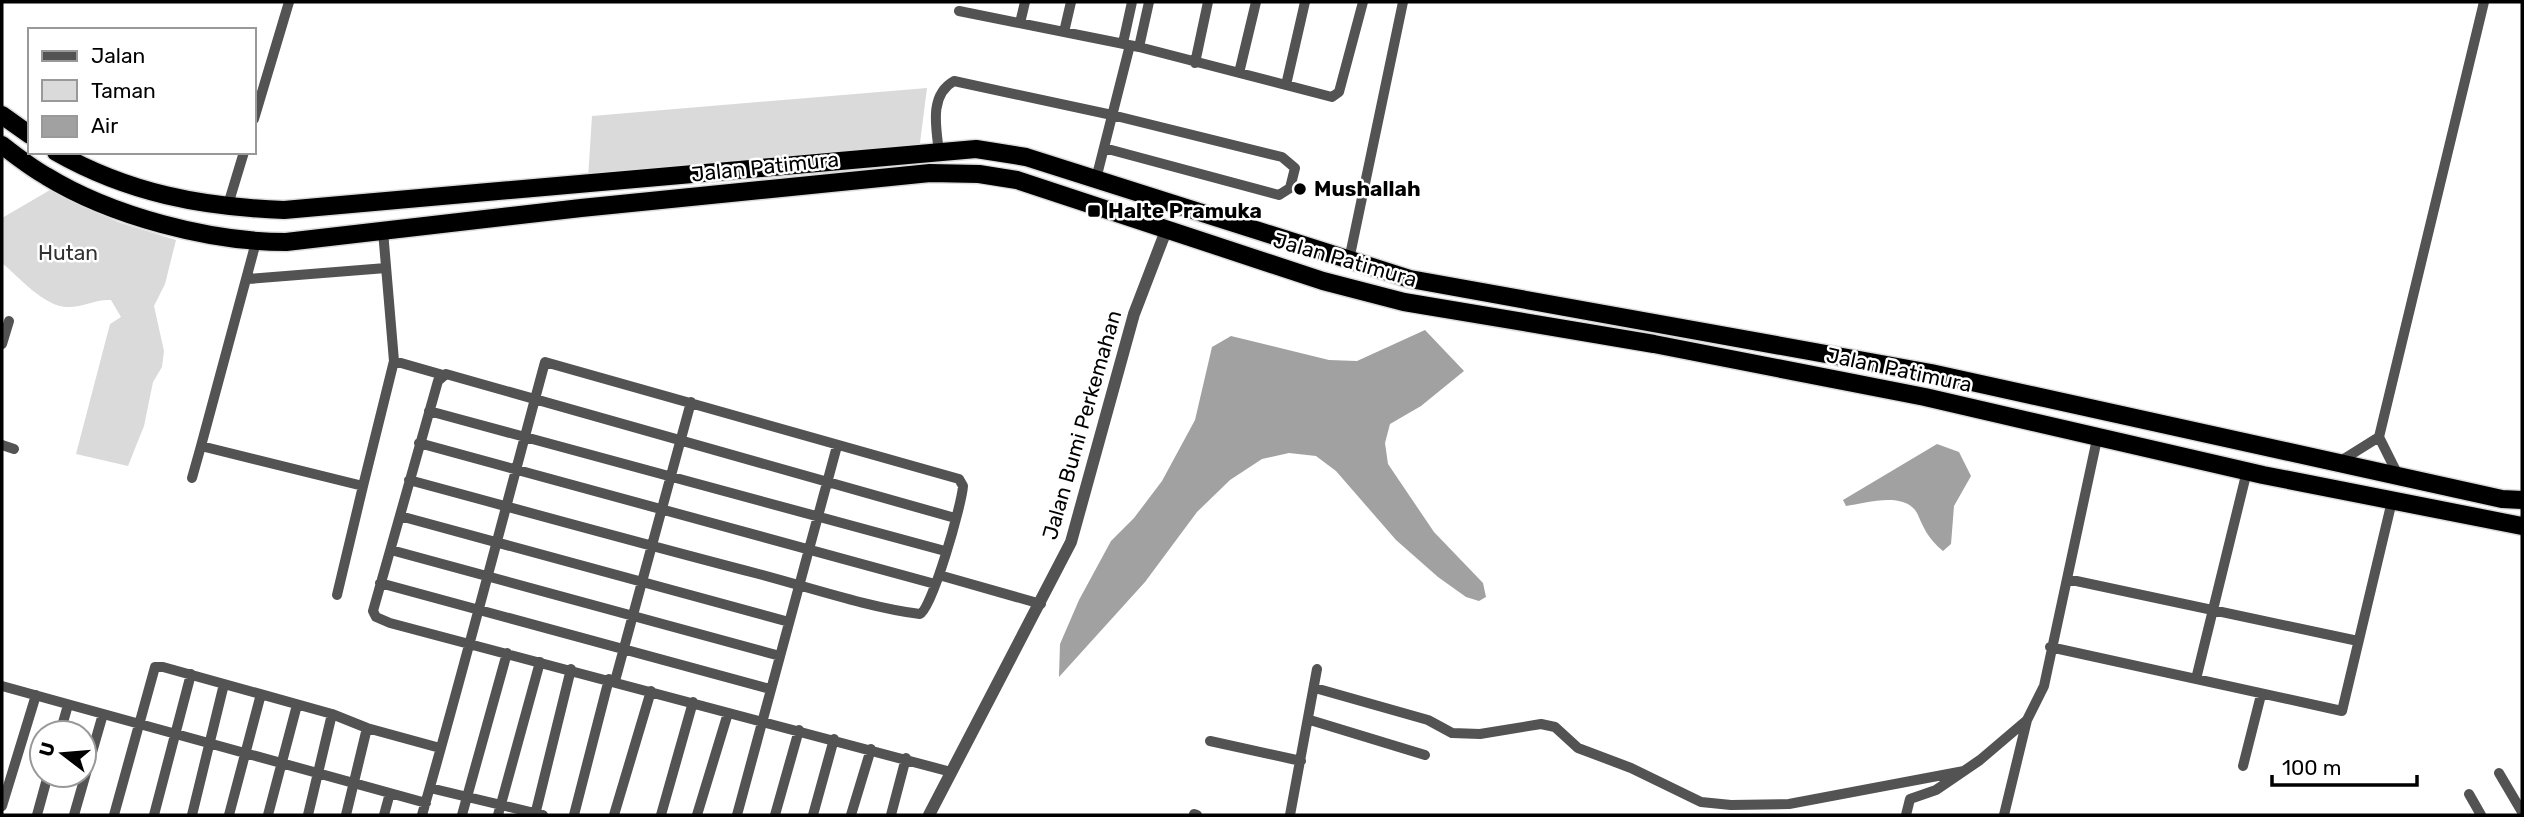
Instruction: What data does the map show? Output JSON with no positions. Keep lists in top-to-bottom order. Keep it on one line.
{"streets":{"highway":["Jalan Patimura"],"street":["Jalan Bumi Perkemahan"]},"crossings":[["Jalan Patimura","Jalan Bumi Perkemahan"]],"parks":["Hutan"],"places":{"other":["Mushallah"],"transit":["Halte Pramuka"]},"legend":["Jalan","Taman","Air"],"scale_bar":"100 m","north":"left"}
